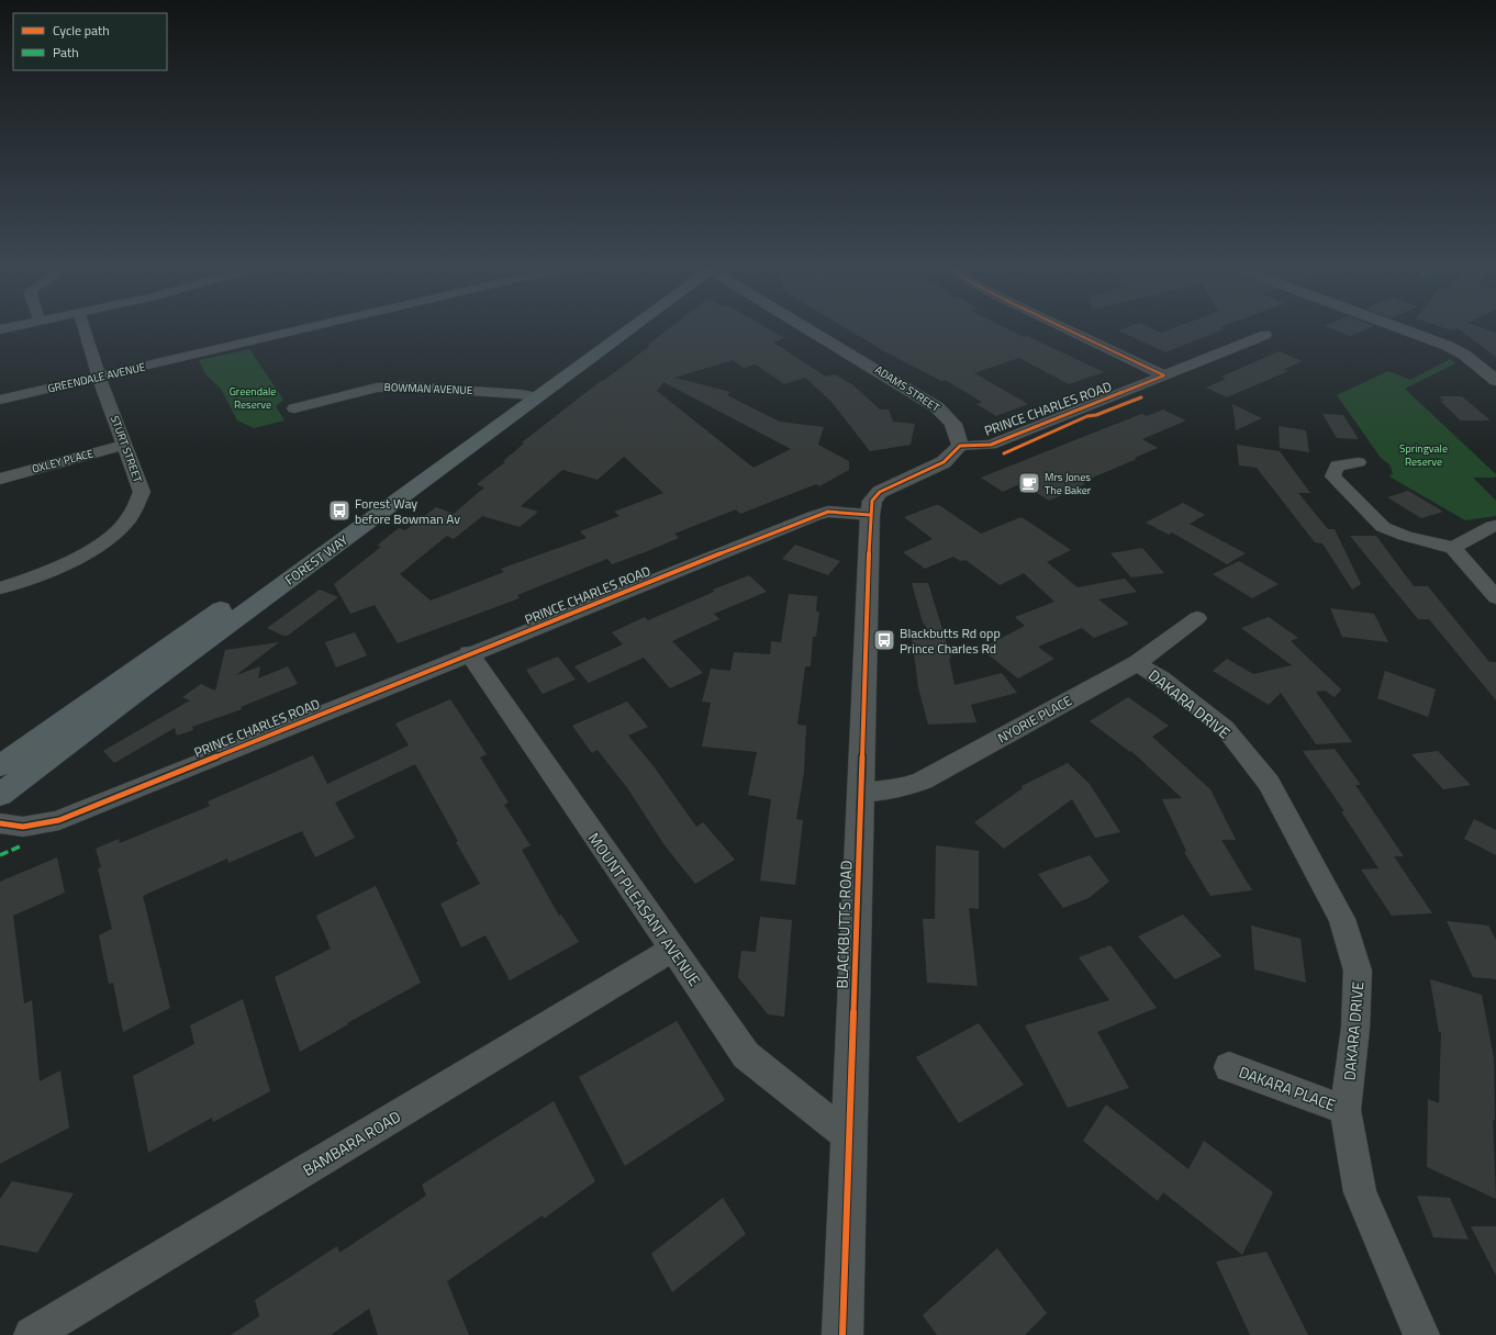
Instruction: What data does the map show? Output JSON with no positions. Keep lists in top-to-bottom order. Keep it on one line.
{"streets":{"main road":["FOREST WAY"],"street":["GREENDALE AVENUE","BOWMAN AVENUE","ADAMS STREET","PRINCE CHARLES ROAD","STURT STREET","OXLEY PLACE","DAKARA DRIVE","NYORIE PLACE","MOUNT PLEASANT AVENUE","BLACKBUTTS ROAD","DAKARA PLACE","BAMBARA ROAD"]},"crossings":[["GREENDALE AVENUE","STURT STREET"],["BOWMAN AVENUE","FOREST WAY"],["ADAMS STREET","PRINCE CHARLES ROAD"],["PRINCE CHARLES ROAD","MOUNT PLEASANT AVENUE"],["PRINCE CHARLES ROAD","BLACKBUTTS ROAD"],["STURT STREET","OXLEY PLACE"],["DAKARA DRIVE","NYORIE PLACE"],["DAKARA DRIVE","DAKARA PLACE"],["NYORIE PLACE","BLACKBUTTS ROAD"],["MOUNT PLEASANT AVENUE","BLACKBUTTS ROAD"],["MOUNT PLEASANT AVENUE","BAMBARA ROAD"]],"parks":["Greendale Reserve","Springvale Reserve"],"places":{"cafe":["Mrs Jones The Baker"],"bus stop":["Forest Way before Bowman Av","Blackbutts Rd opp Prince Charles Rd"]},"legend":["Cycle path","Path"]}
